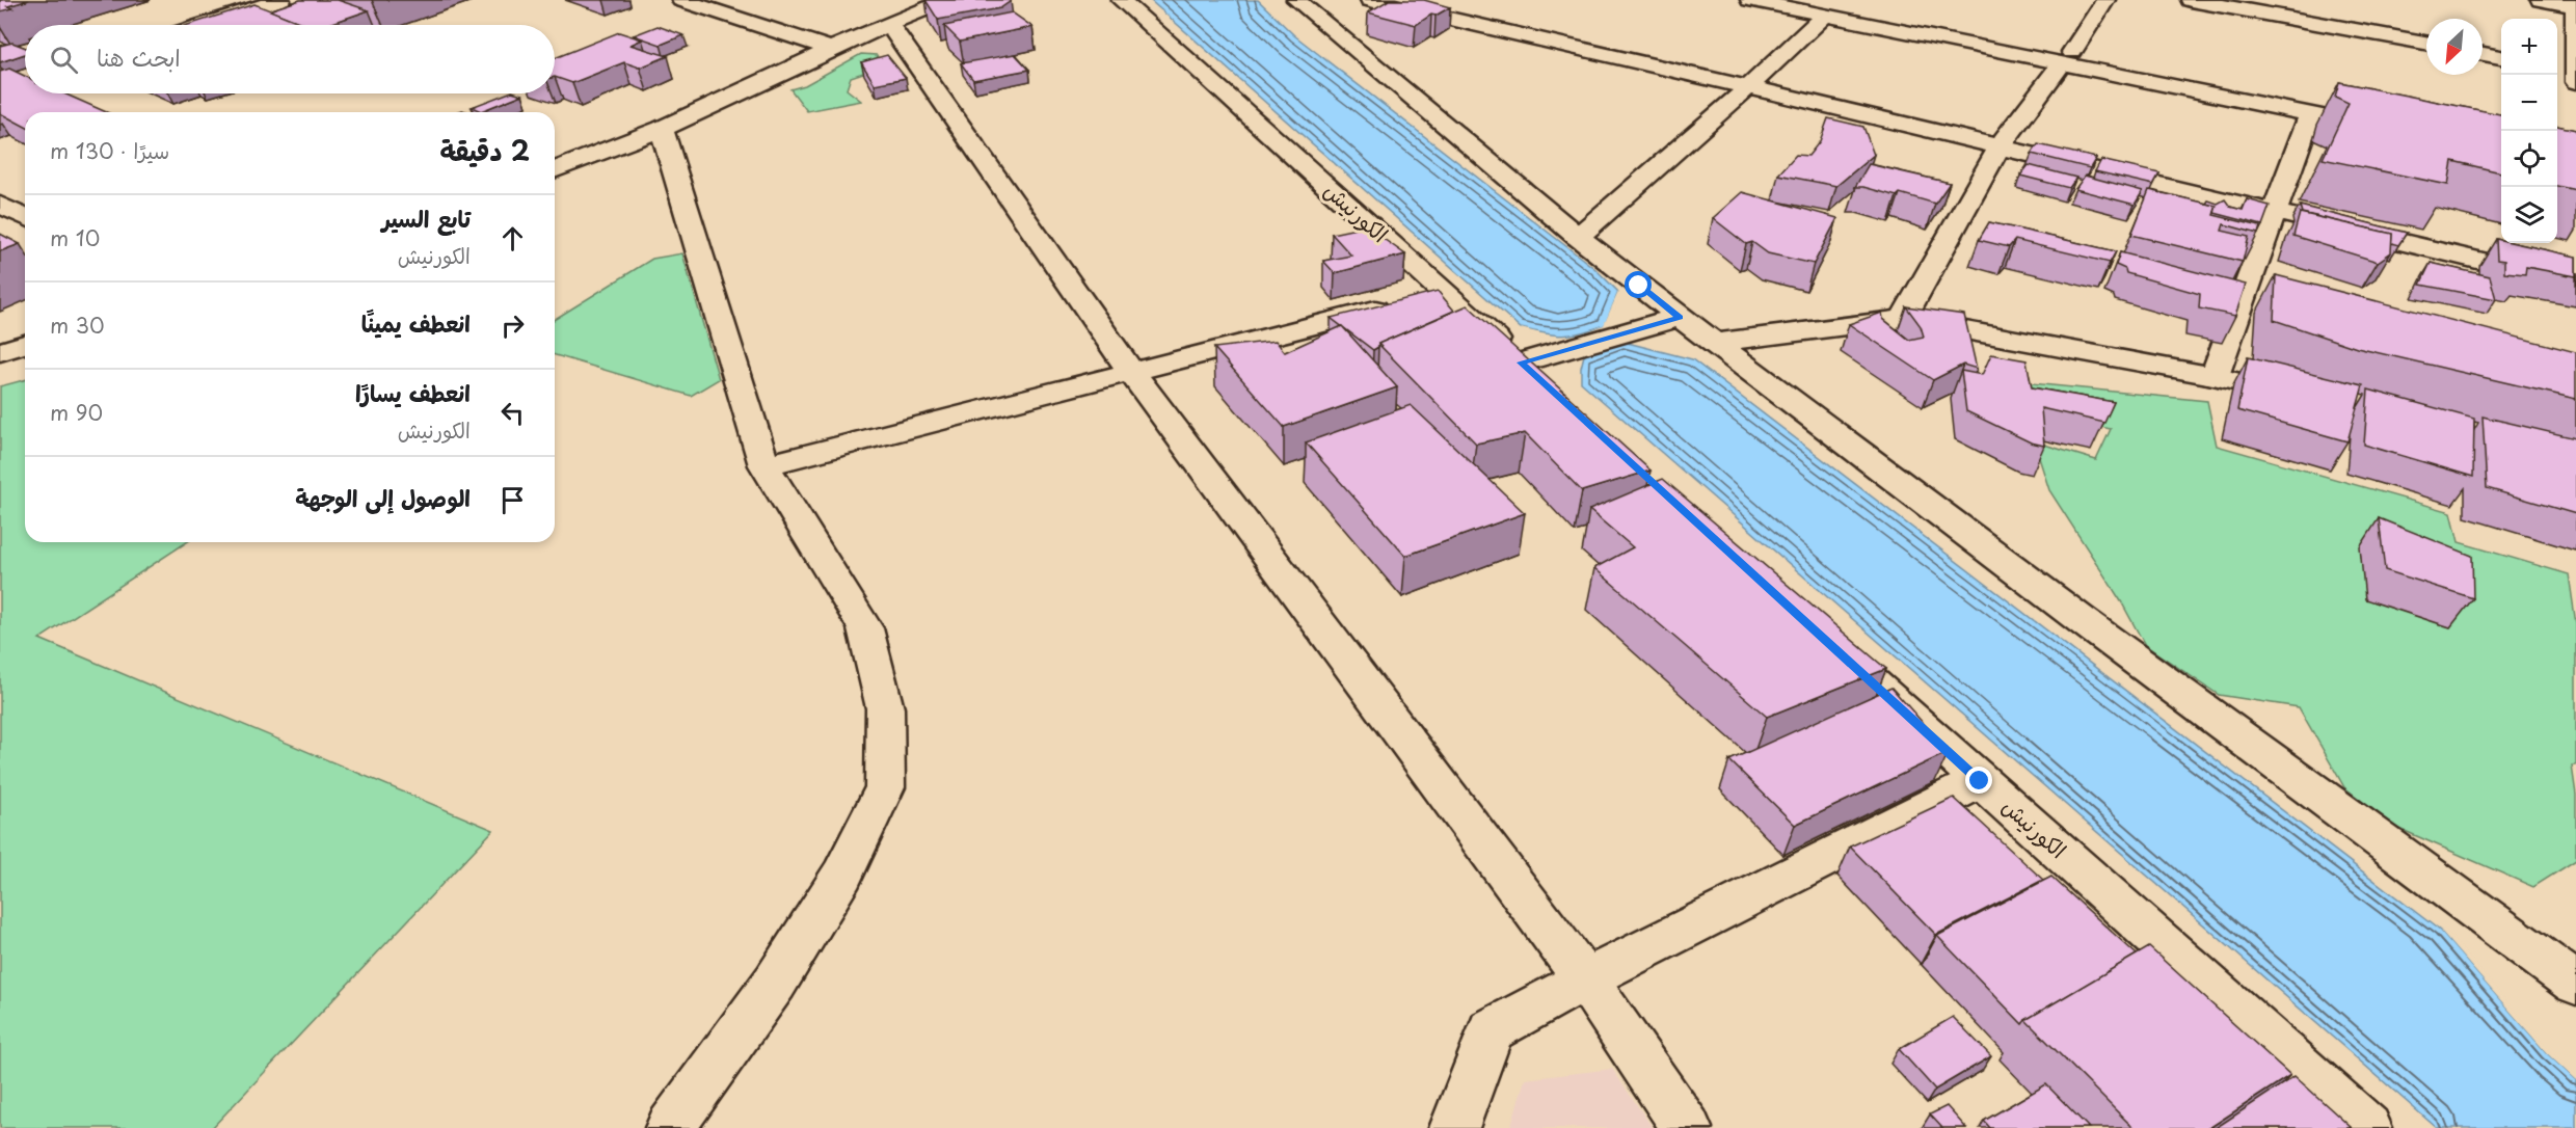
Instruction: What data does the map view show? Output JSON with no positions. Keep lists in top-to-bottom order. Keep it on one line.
{"streets":{"street":["الكورنيش"]},"north":"bottom left","page":{"map_buttons":["+","−"],"search":"ابحث هنا","heading":["2 دقيقة","سيرًا · 130 m"],"list":[["تابع السير","الكورنيش","10 m"],["انعطف يمينًا","30 m"],["انعطف يسارًا","الكورنيش","90 m"],"الوصول إلى الوجهة"]}}
